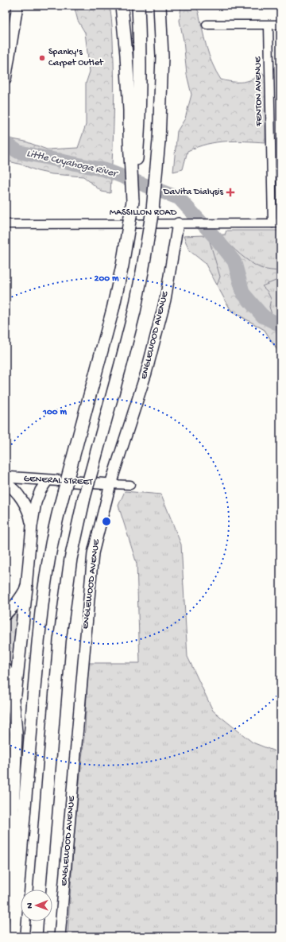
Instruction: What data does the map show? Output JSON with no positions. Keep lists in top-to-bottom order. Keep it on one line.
{"streets":{"main road":["ENGLEWOOD AVENUE","GENERAL STREET"],"street":["FENTON AVENUE","MASSILLON ROAD"]},"crossings":[["FENTON AVENUE","MASSILLON ROAD"],["MASSILLON ROAD","ENGLEWOOD AVENUE"],["ENGLEWOOD AVENUE","GENERAL STREET"]],"water":["Little Cuyahoga River"],"places":{"other":["Spanky's Carpet Outlet"],"health":["DaVita Dialysis"]},"north":"left","rings":["200 m","100 m"]}
